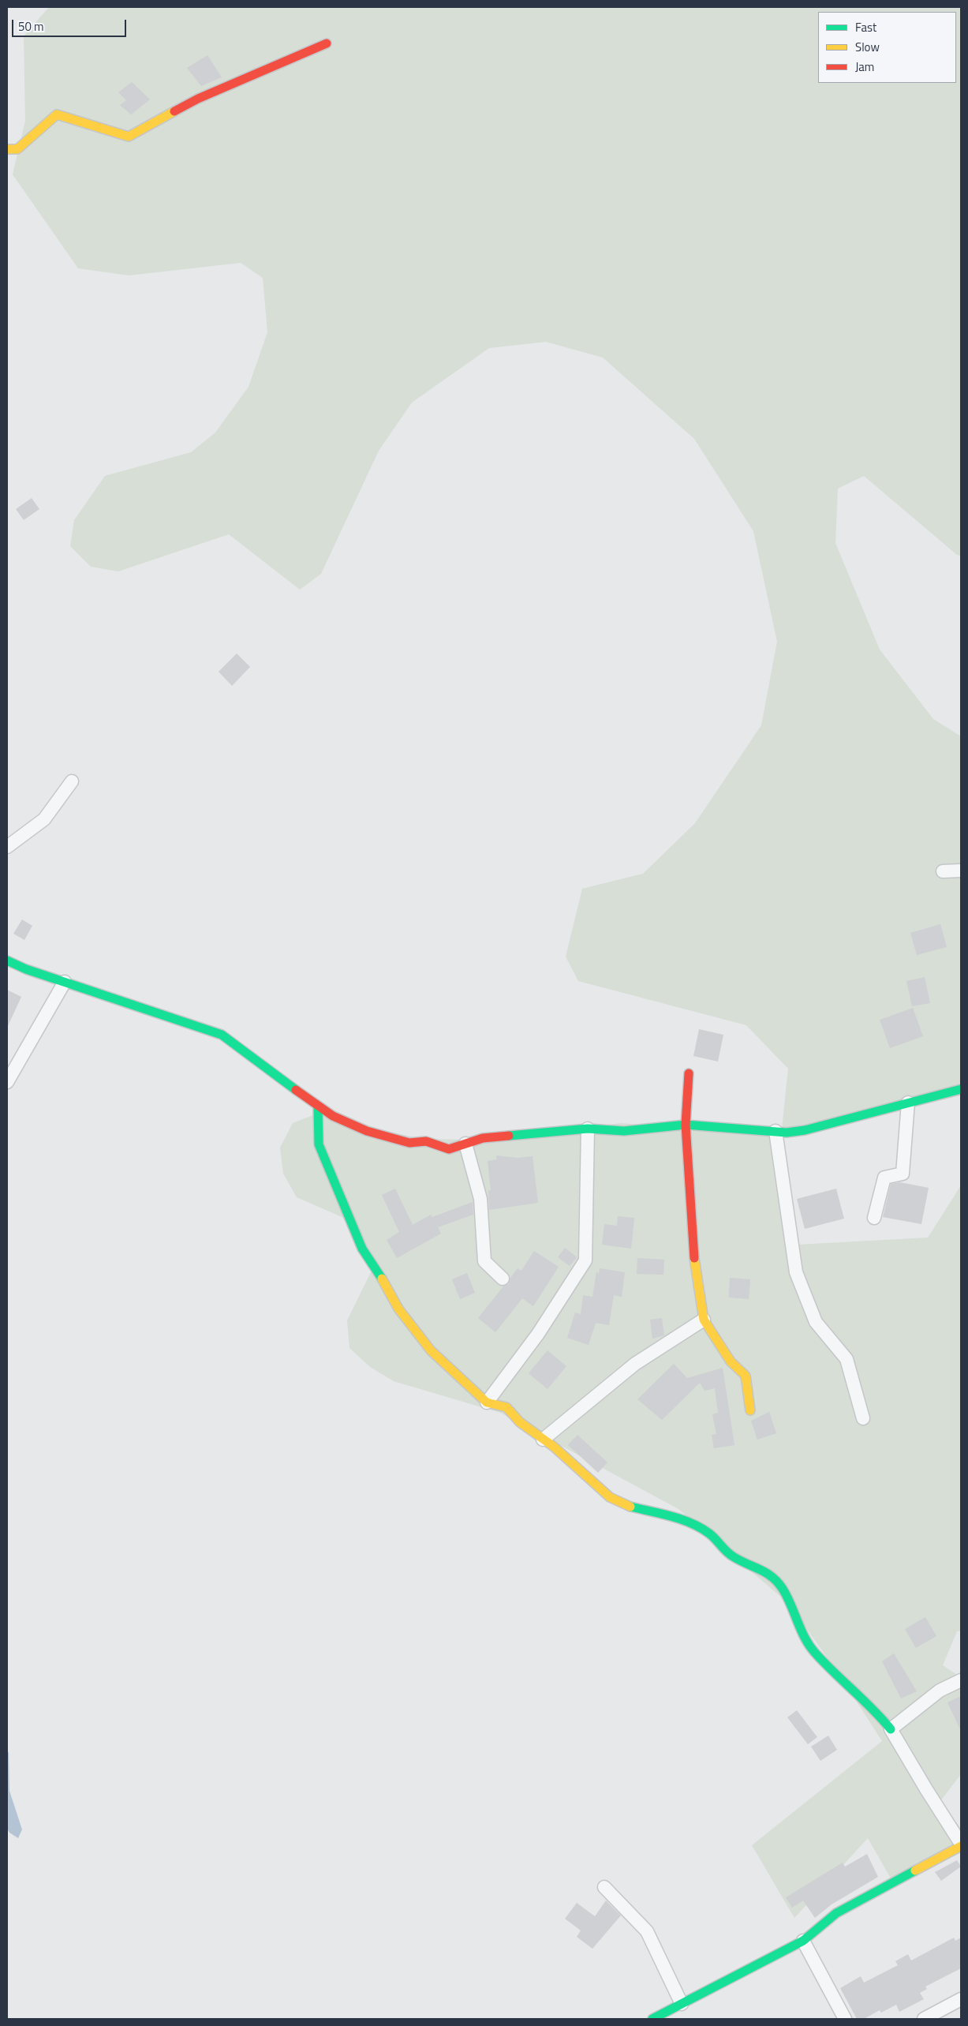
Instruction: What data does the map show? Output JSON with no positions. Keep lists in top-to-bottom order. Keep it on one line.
{"legend":["Fast","Slow","Jam"],"scale_bar":"50 m"}
